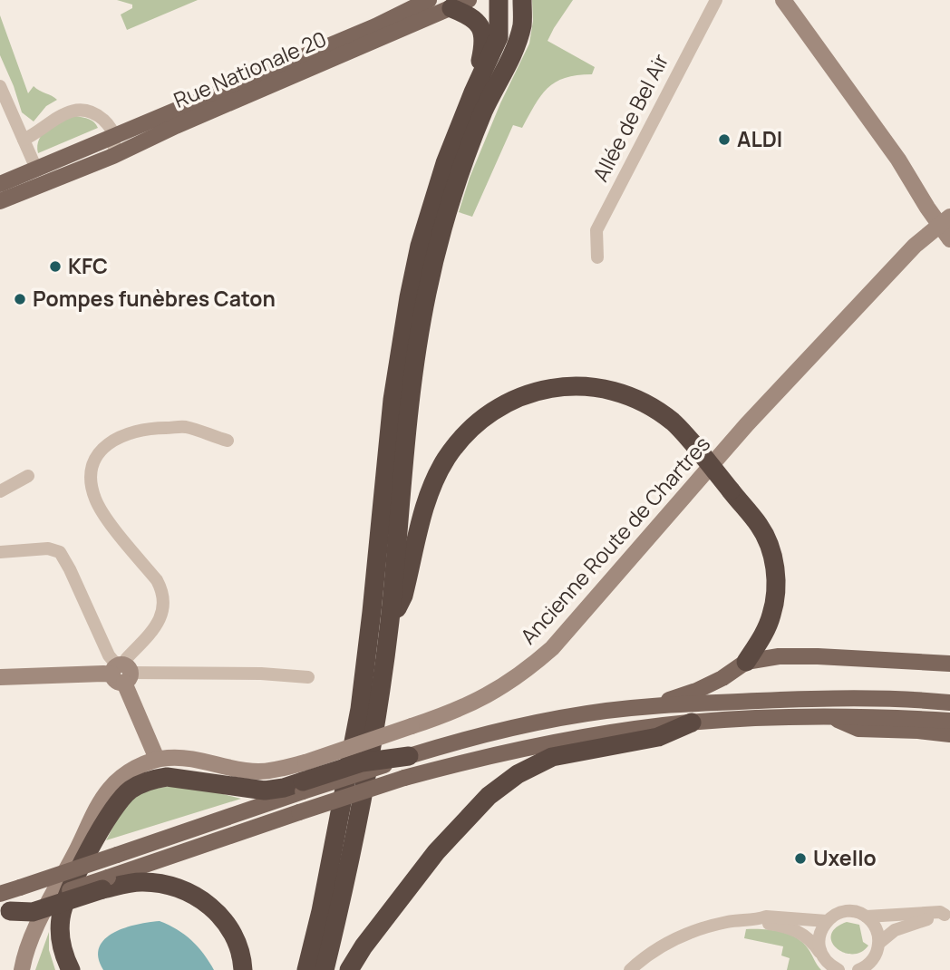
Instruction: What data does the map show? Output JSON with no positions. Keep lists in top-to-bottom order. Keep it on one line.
{"streets":{"main road":["Rue Nationale 20","Ancienne Route de Chartres"],"street":["Allée de Bel Air"]},"places":["ALDI","KFC","Pompes funèbres Caton","Uxello"]}
